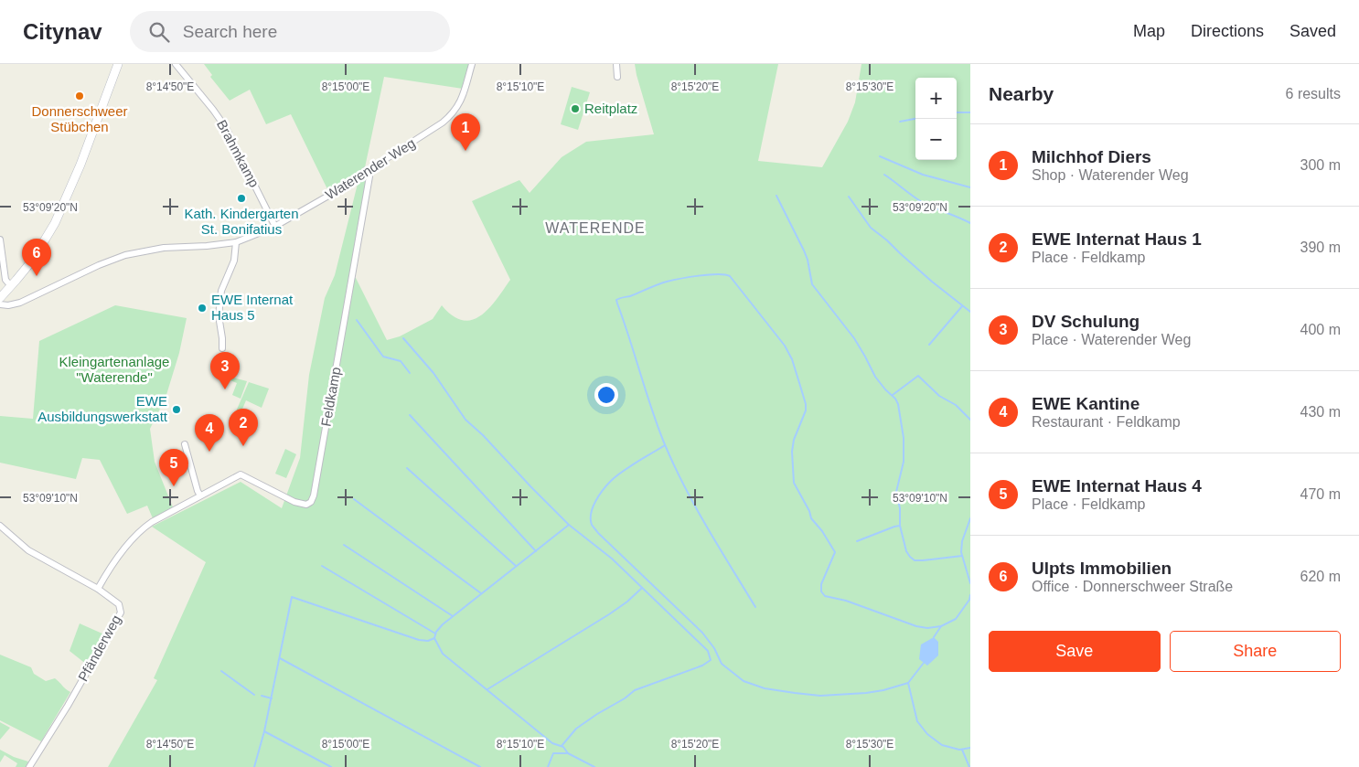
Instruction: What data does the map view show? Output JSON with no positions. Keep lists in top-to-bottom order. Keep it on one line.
{"streets":{"street":["Brahmkamp","Waterender Weg","Feldkamp","Pfänderweg"]},"crossings":[["Brahmkamp","Waterender Weg"],["Waterender Weg","Feldkamp"],["Feldkamp","Pfänderweg"]],"districts":["WATERENDE"],"parks":["Kleingartenanlage \"Waterende\""],"places":["Donnerschweer Stübchen","Reitplatz","Kath. Kindergarten St. Bonifatius","EWE Internat Haus 5","EWE Ausbildungswerkstatt"],"page":{"header":"Citynav","search":"Search here","nav":["Map","Directions","Saved"],"heading":["Nearby","6 results"],"map_buttons":["+","−"],"pins":["1","6","3","2","4","5"],"list":[{"mark":"1","name":"Milchhof Diers","note":"Shop · Waterender Weg","value":"300 m"},{"mark":"2","name":"EWE Internat Haus 1","note":"Place · Feldkamp","value":"390 m"},{"mark":"3","name":"DV Schulung","note":"Place · Waterender Weg","value":"400 m"},{"mark":"4","name":"EWE Kantine","note":"Restaurant · Feldkamp","value":"430 m"},{"mark":"5","name":"EWE Internat Haus 4","note":"Place · Feldkamp","value":"470 m"},{"mark":"6","name":"Ulpts Immobilien","note":"Office · Donnerschweer Straße","value":"620 m"}],"buttons":["Save","Share"]},"coordinates":["8°14'50\"E","8°15'00\"E","8°15'10\"E","8°15'20\"E","8°15'30\"E","53°09'20\"N","53°09'10\"N"]}
